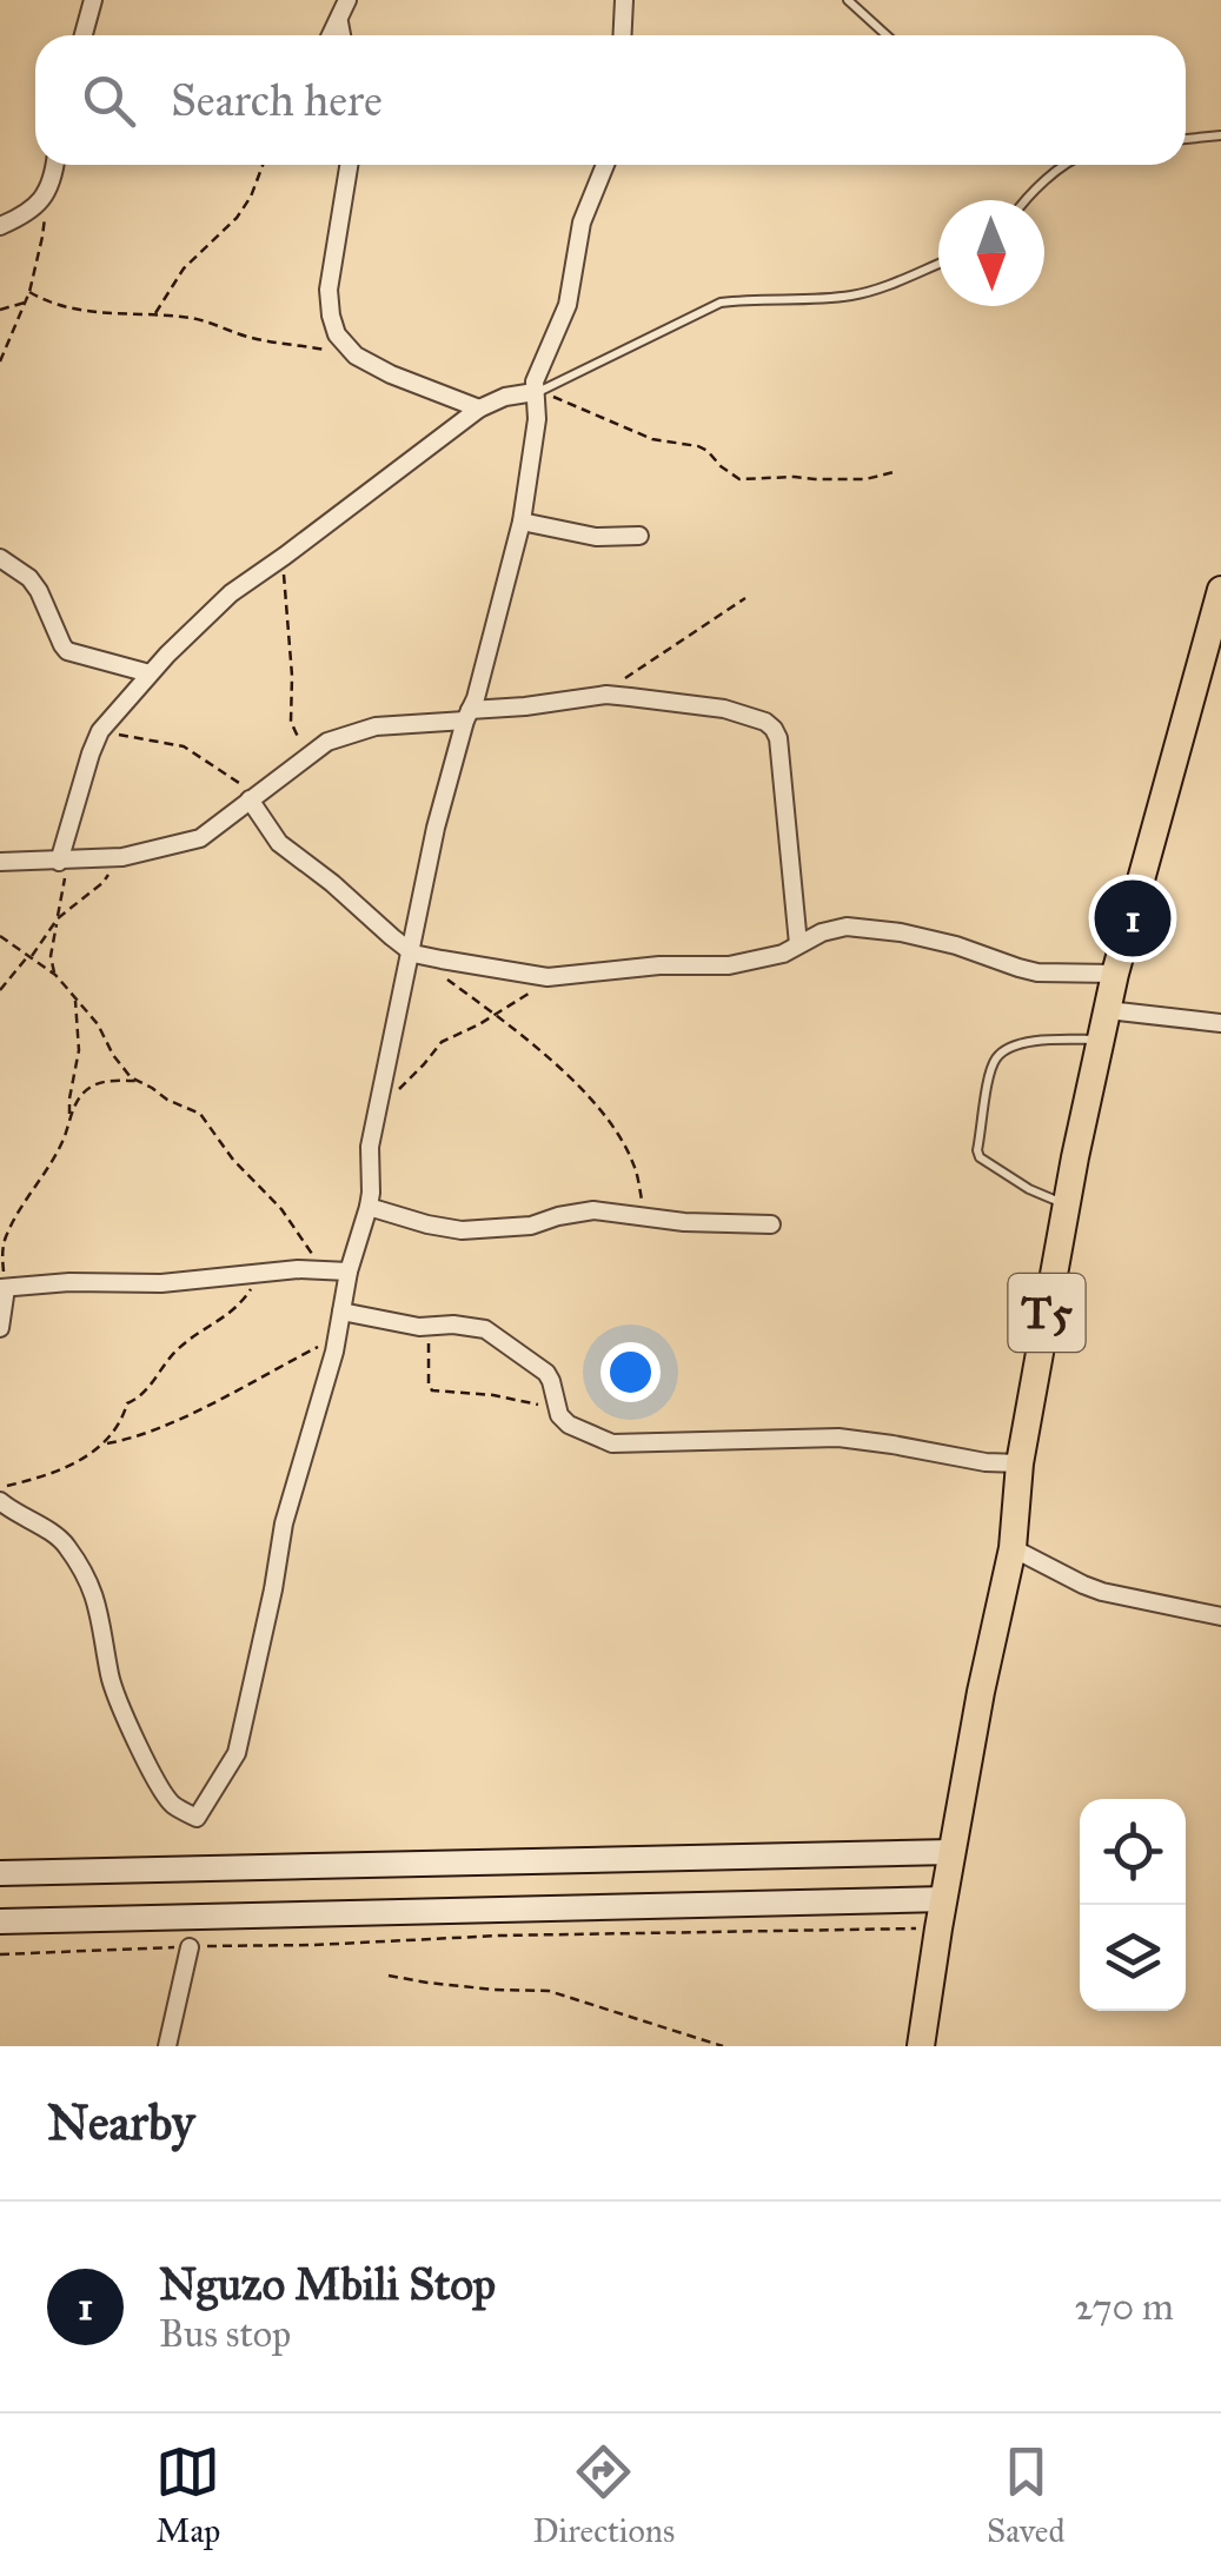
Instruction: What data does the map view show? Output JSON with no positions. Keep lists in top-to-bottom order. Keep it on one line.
{"streets":{"highway":["T5"]},"north":"bottom","page":{"search":"Search here","pins":"1","heading":"Nearby","list":[{"mark":"1","name":"Nguzo Mbili Stop","note":"Bus stop","value":"270 m"}],"nav":["Map","Directions","Saved"]}}
